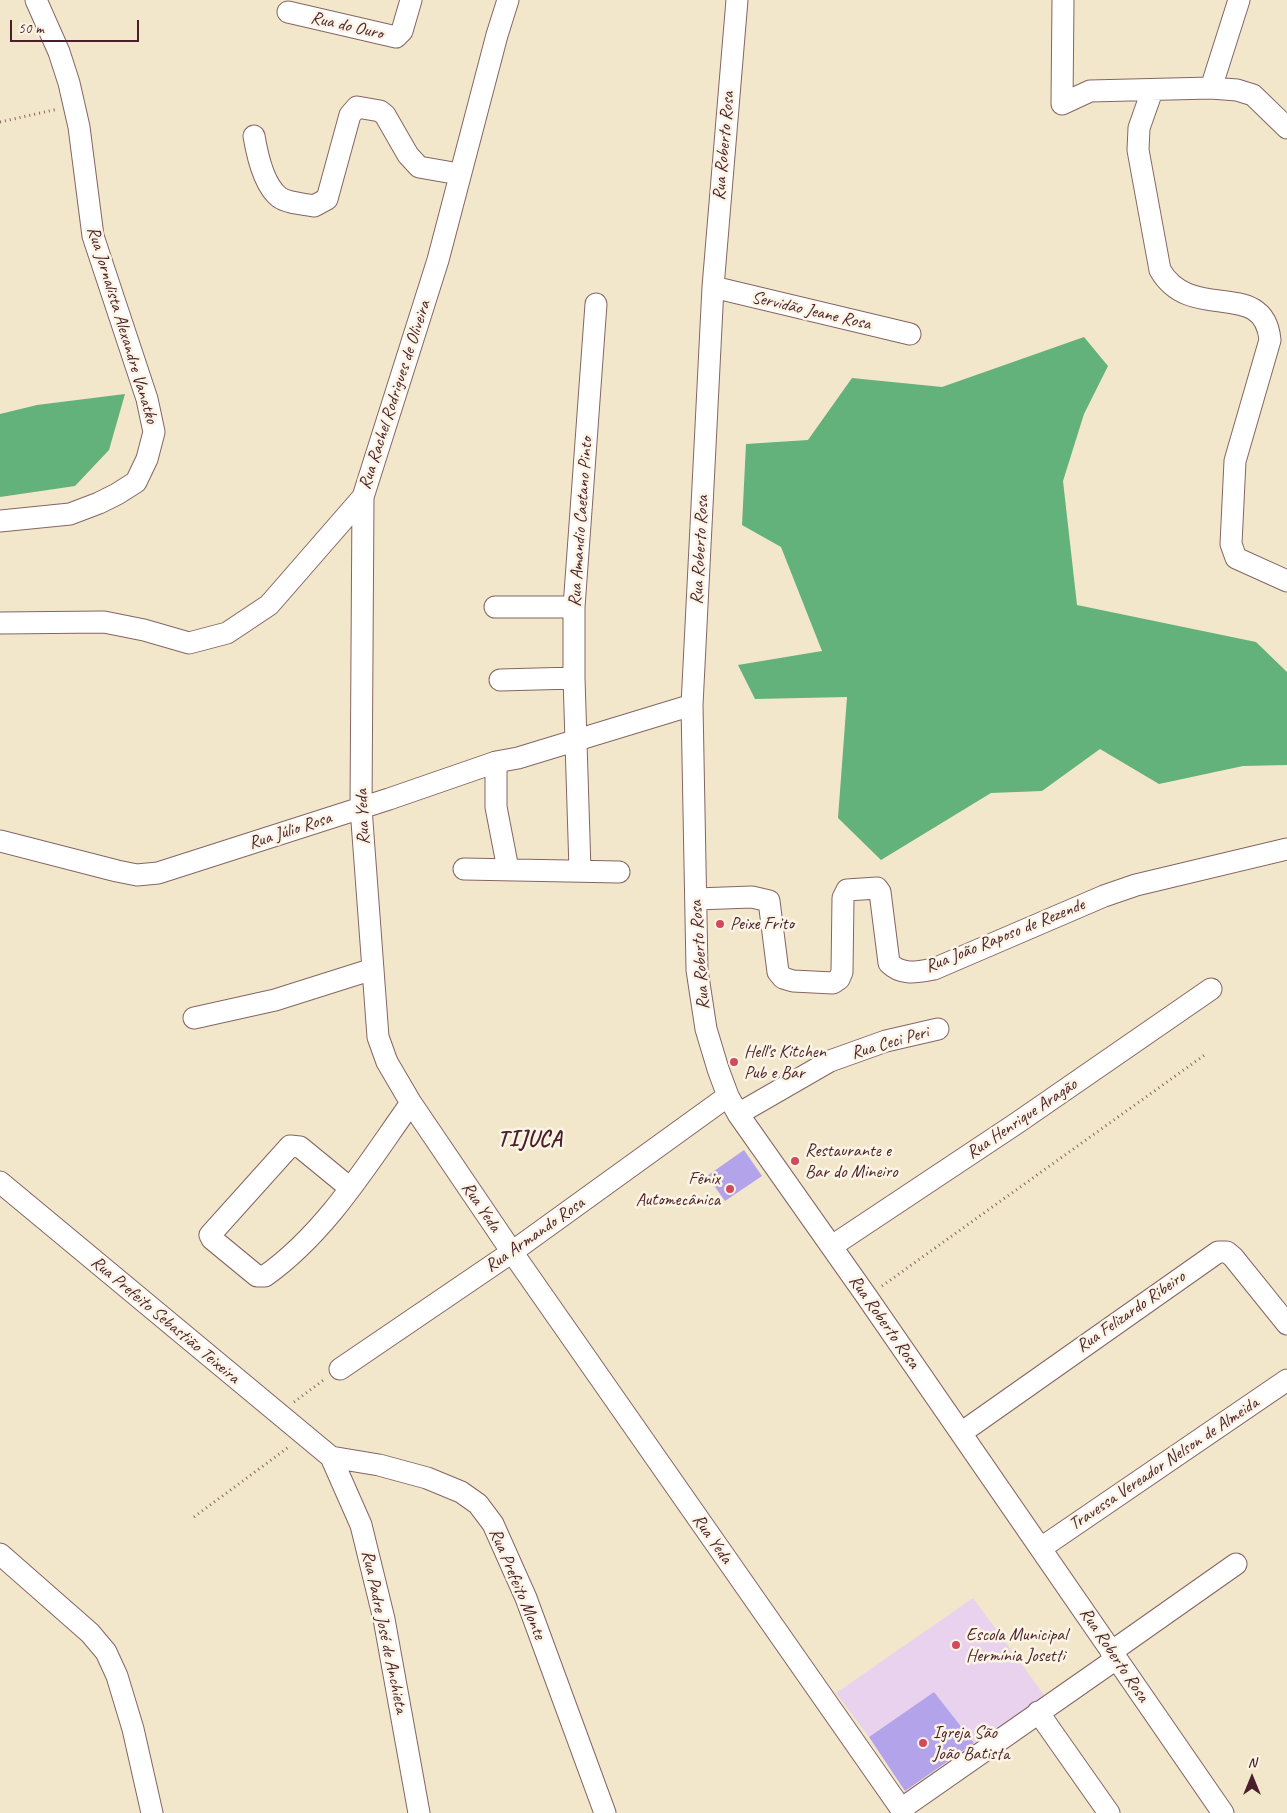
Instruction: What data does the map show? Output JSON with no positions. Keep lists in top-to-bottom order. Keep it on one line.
{"streets":{"street":["Rua do Ouro","Rua Roberto Rosa","Servidão Jeane Rosa","Rua Jornalista Alexandre Vanatko","Rua Rachel Rodrigues de Oliveira","Rua Amandio Caetano Pinto","Rua Yeda","Rua Júlio Rosa","Rua João Raposo de Rezende","Rua Ceci Peri","Rua Henrique Aragão","Rua Armando Rosa","Rua Felizardo Ribeiro","Rua Prefeito Sebastião Teixeira","Travessa Vereador Nelson de Almeida","Rua Prefeito Monte","Rua Padre José de Anchieta"]},"crossings":[["Rua Roberto Rosa","Servidão Jeane Rosa"],["Rua Roberto Rosa","Rua Júlio Rosa"],["Rua Roberto Rosa","Rua João Raposo de Rezende"],["Rua Roberto Rosa","Rua Ceci Peri"],["Rua Roberto Rosa","Rua Henrique Aragão"],["Rua Roberto Rosa","Rua Armando Rosa"],["Rua Roberto Rosa","Rua Felizardo Ribeiro"],["Rua Roberto Rosa","Travessa Vereador Nelson de Almeida"],["Rua Rachel Rodrigues de Oliveira","Rua Yeda"],["Rua Amandio Caetano Pinto","Rua Júlio Rosa"],["Rua Yeda","Rua Júlio Rosa"],["Rua Yeda","Rua Armando Rosa"],["Rua Ceci Peri","Rua Armando Rosa"],["Rua Prefeito Sebastião Teixeira","Rua Prefeito Monte"],["Rua Prefeito Sebastião Teixeira","Rua Padre José de Anchieta"],["Rua Prefeito Monte","Rua Padre José de Anchieta"]],"districts":["TIJUCA"],"places":["Peixe Frito","Hell's Kitchen Pub e Bar","Restaurante e Bar do Mineiro","Fênix Automecânica","Escola Municipal Hermínia Josetti","Igreja São João Batista"],"scale_bar":"50 m","north":"top"}
